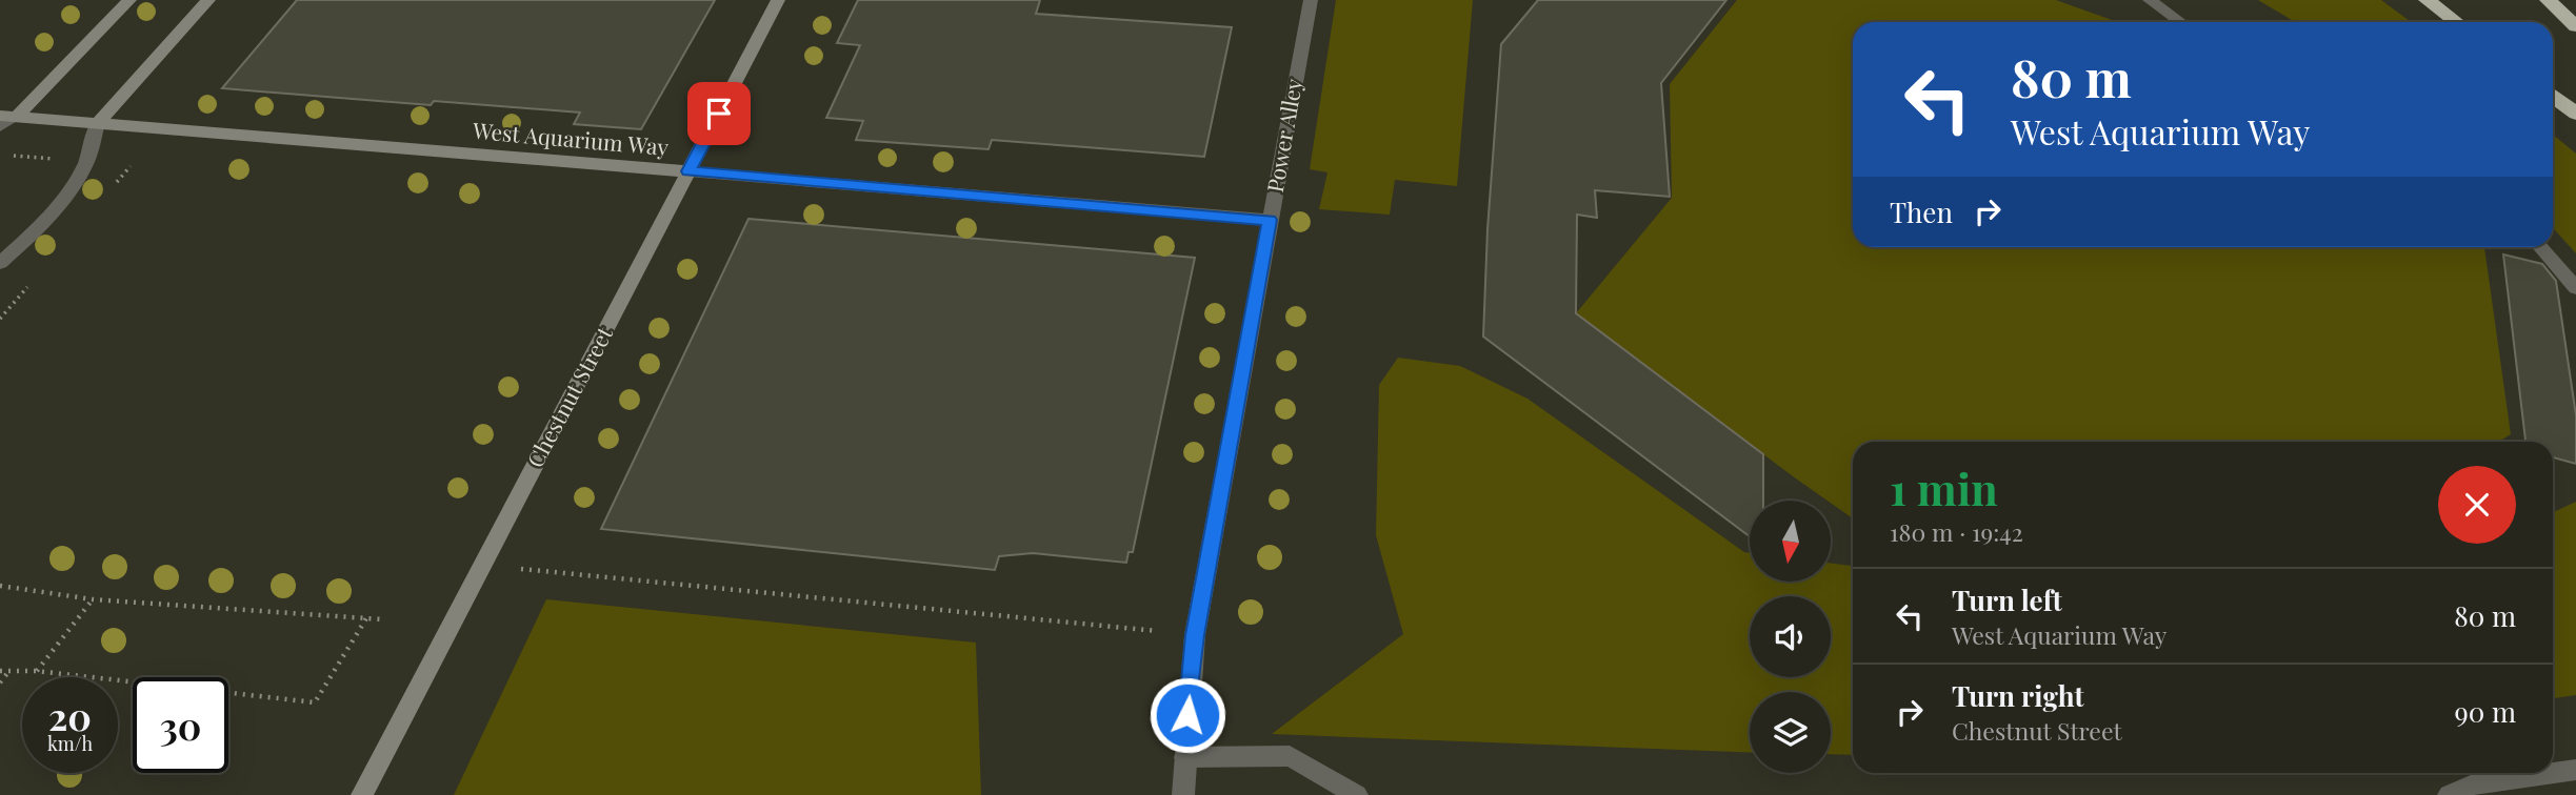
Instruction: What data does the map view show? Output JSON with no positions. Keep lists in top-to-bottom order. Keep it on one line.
{"streets":{"street":["Power Alley","West Aquarium Way","Chestnut Street"]},"crossings":[["Power Alley","West Aquarium Way"],["West Aquarium Way","Chestnut Street"]],"north":"bottom","page":{"turn":["80 m","West Aquarium Way"],"then":"Then","heading":["1 min","180 m · 19:42"],"list":[{"name":"Turn left","note":"West Aquarium Way","value":"80 m"},{"name":"Turn right","note":"Chestnut Street","value":"90 m"}],"speed":"20 km/h","limit":"30"}}
